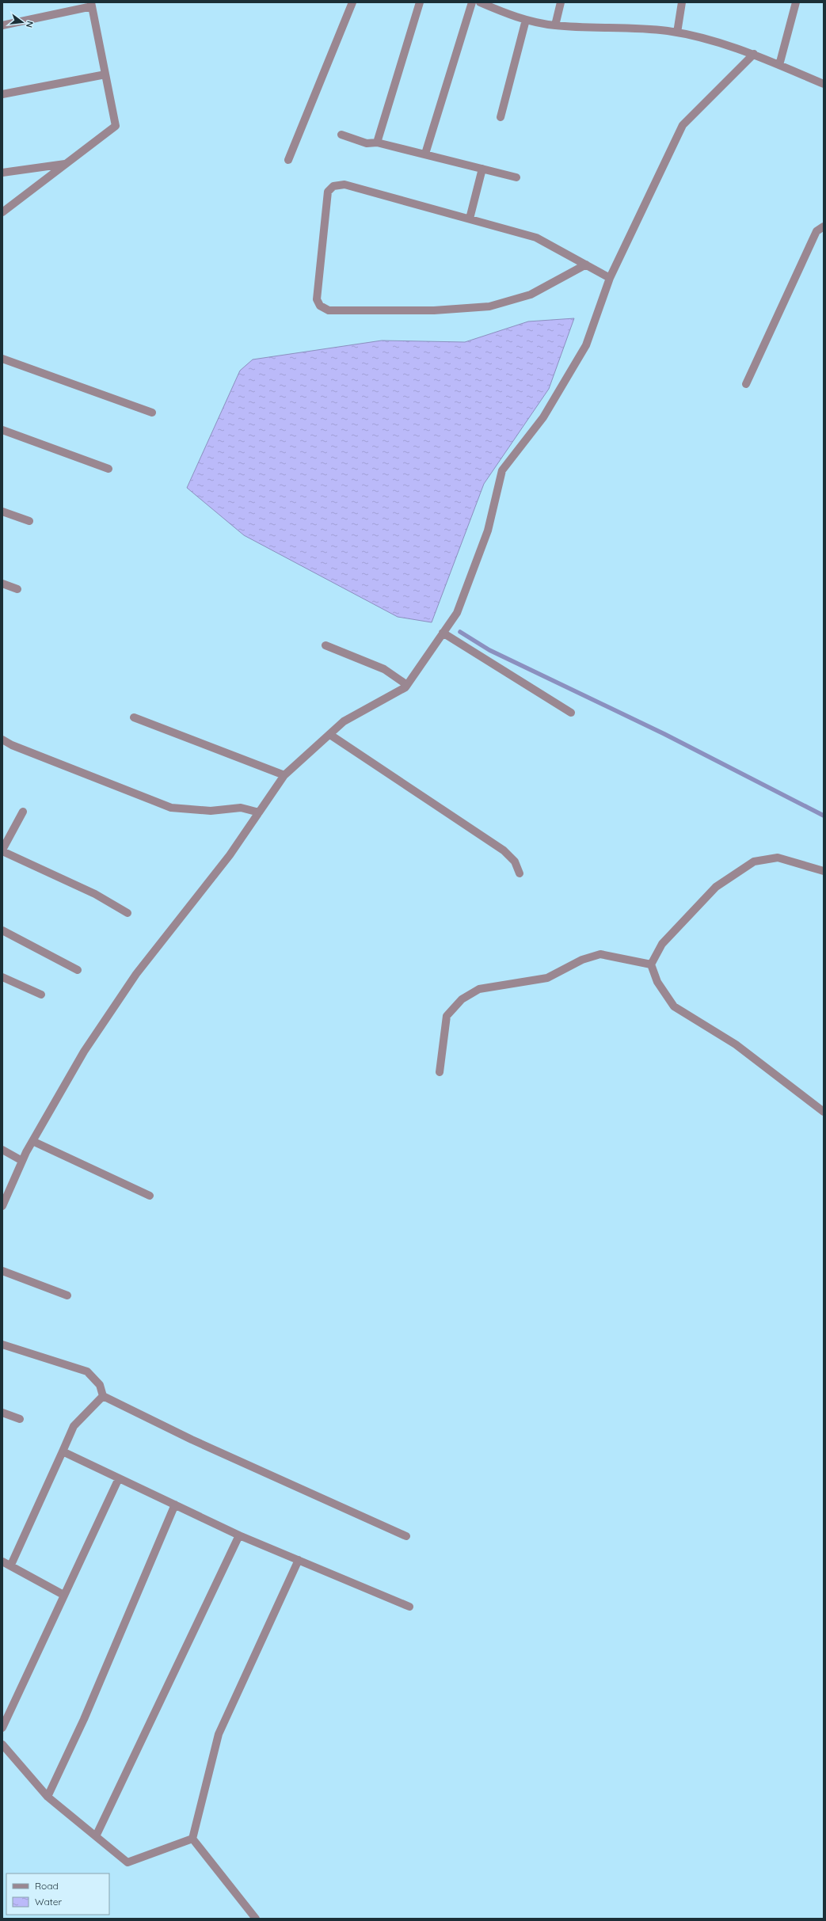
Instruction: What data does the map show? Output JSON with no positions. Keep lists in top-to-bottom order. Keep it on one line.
{"legend":["Road","Water"],"north":"right"}
